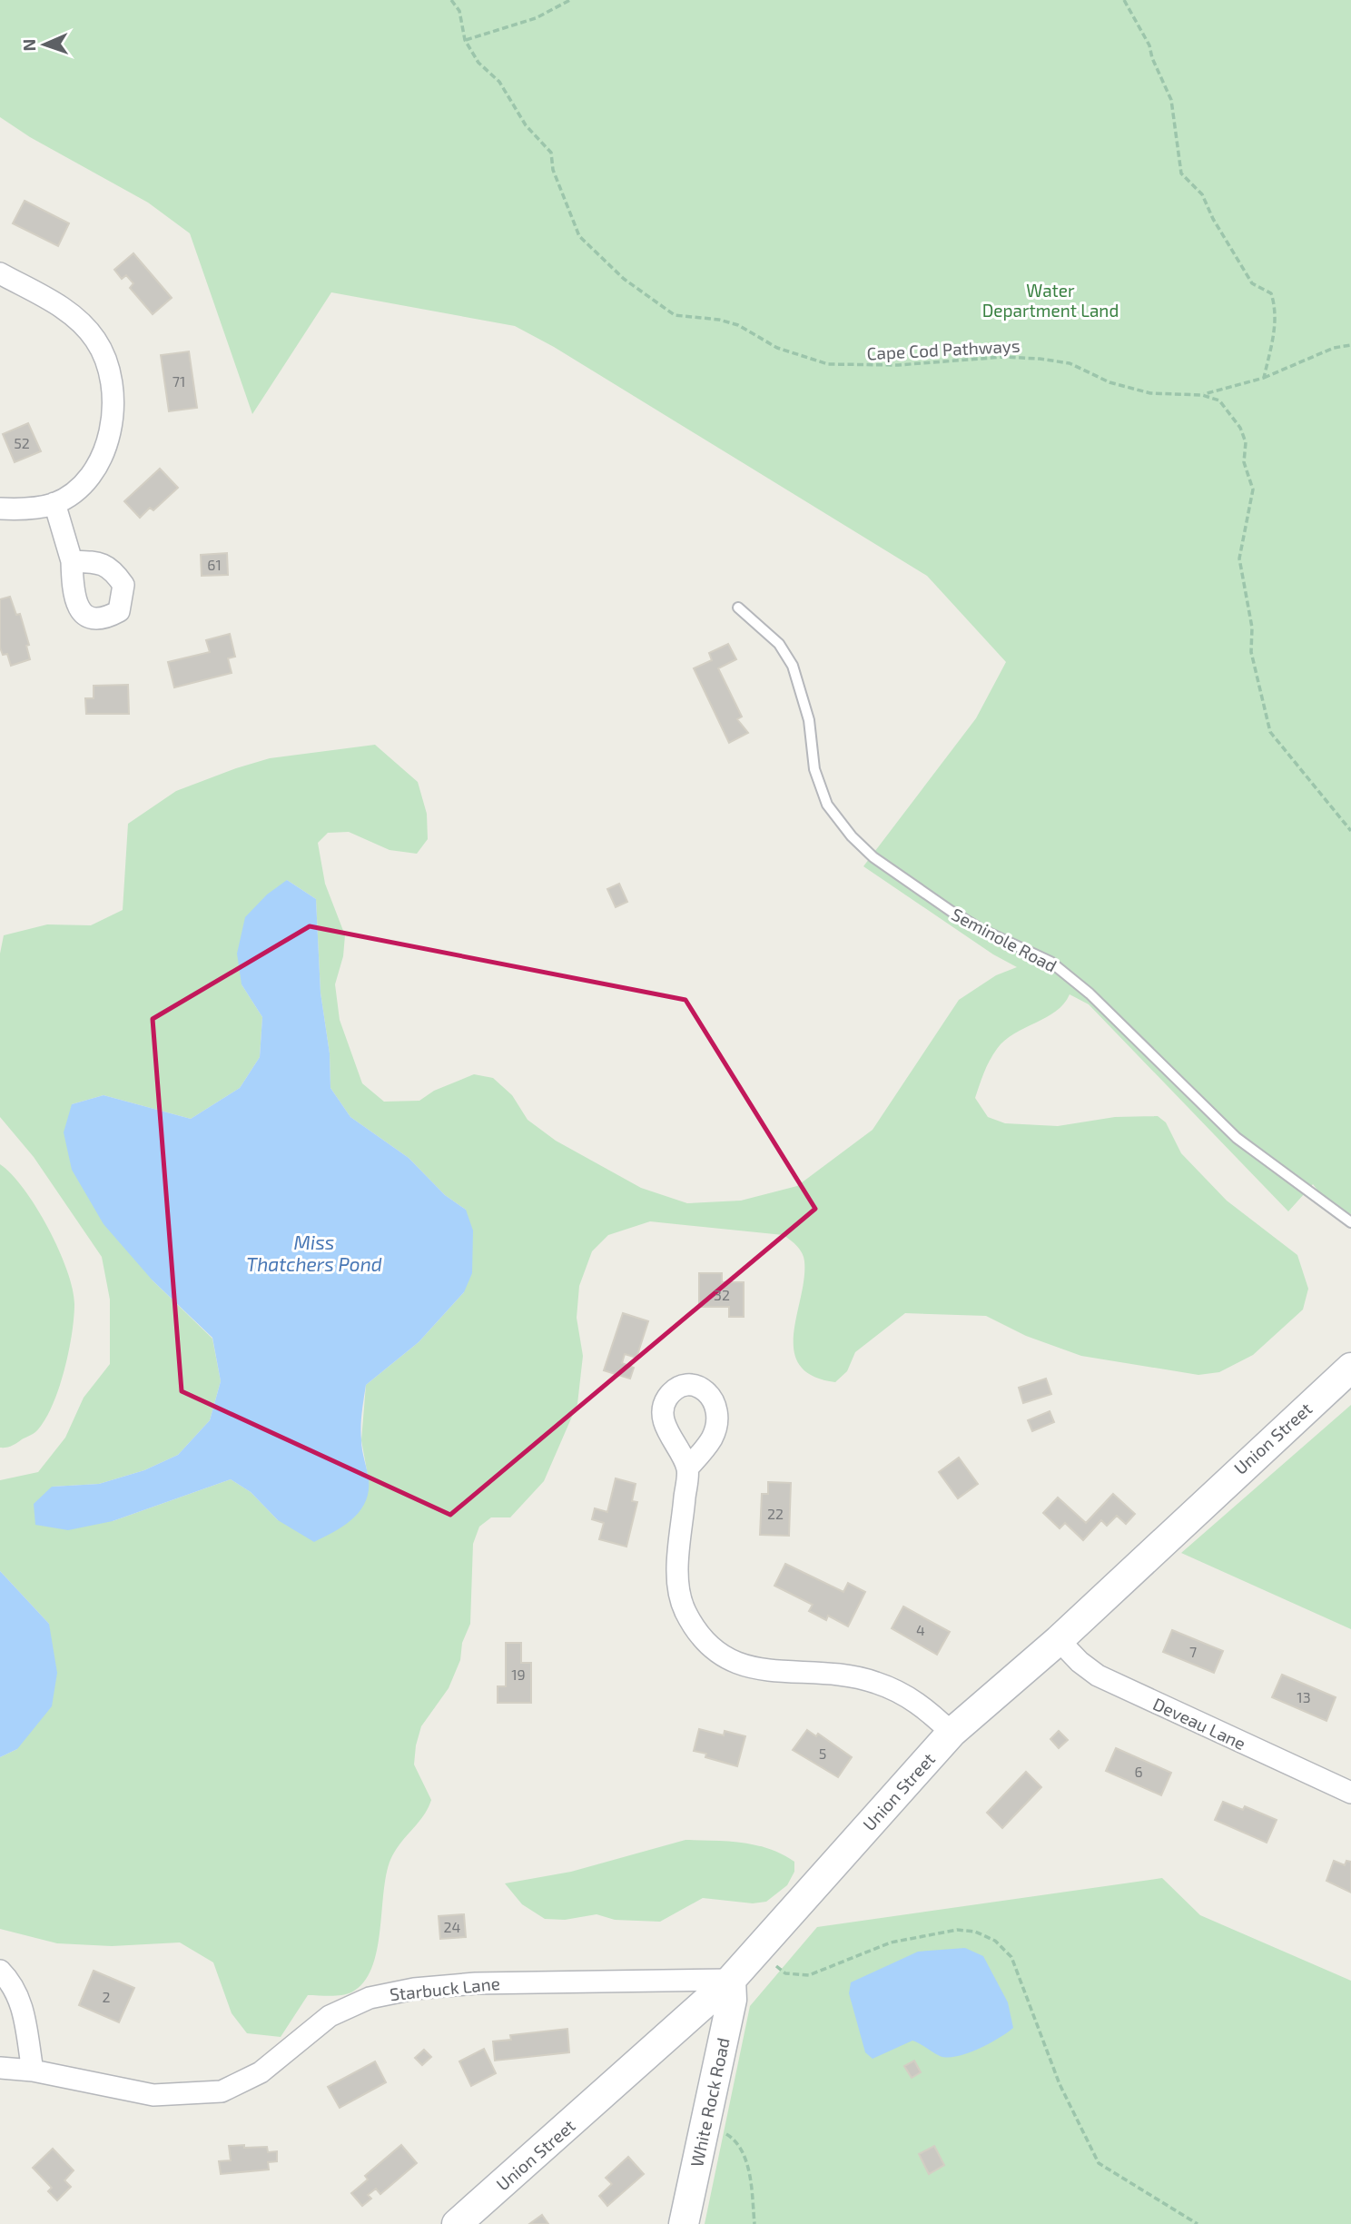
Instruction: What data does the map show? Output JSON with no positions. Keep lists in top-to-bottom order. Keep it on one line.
{"streets":{"main road":["Union Street","White Rock Road"],"street":["Deveau Lane","Starbuck Lane"],"lane":["Seminole Road"],"path":["Cape Cod Pathways"]},"crossings":[["Union Street","Deveau Lane"],["Union Street","Starbuck Lane"],["Union Street","White Rock Road"],["Starbuck Lane","White Rock Road"]],"water":["Miss Thatchers Pond"],"parks":["Water Department Land"],"house_numbers":["71","52","61","32","22","4","7","19","13","5","6","24","2"],"north":"left"}
